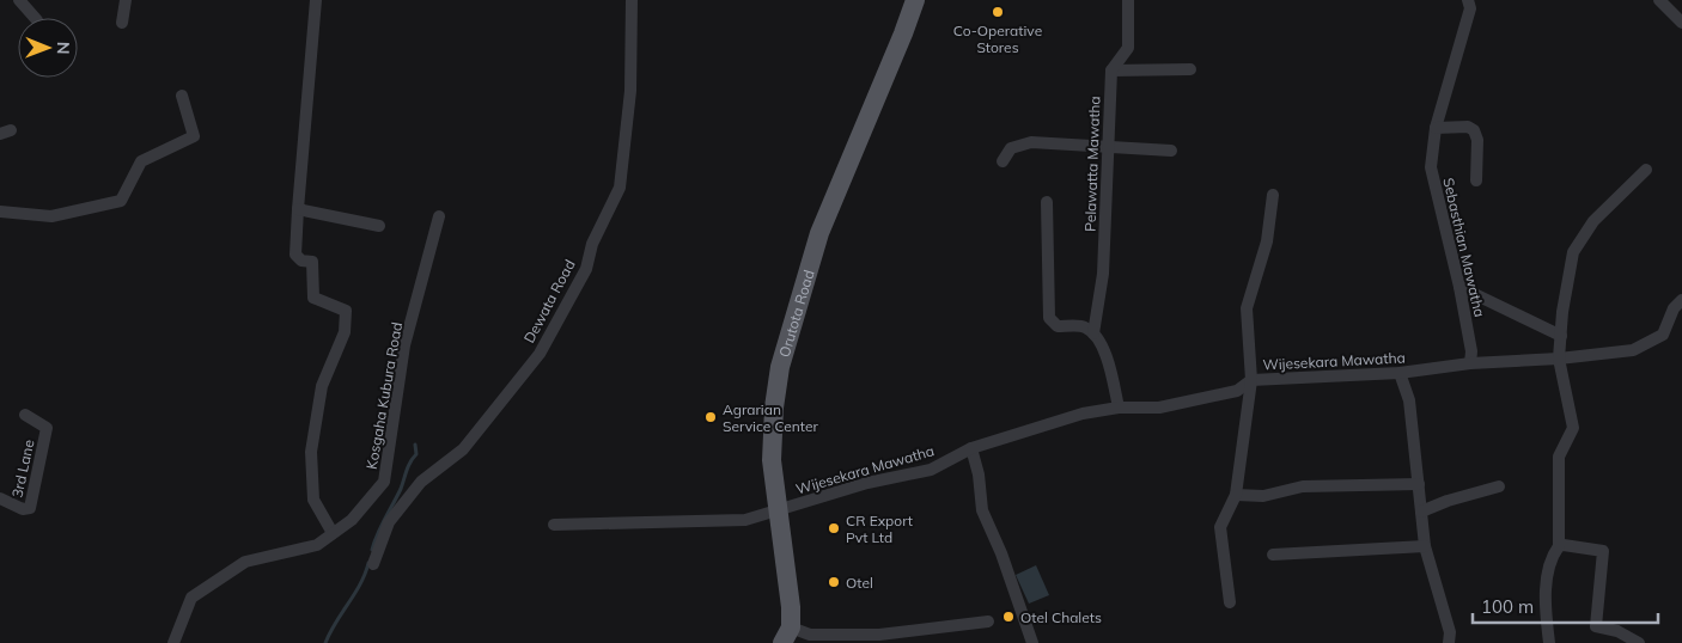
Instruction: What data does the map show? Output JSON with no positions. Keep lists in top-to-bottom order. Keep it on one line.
{"streets":{"main road":["Orutota Road"],"street":["Pelawatta Mawatha","Sebasthian Mawatha","Dewata Road","Wijesekara Mawatha","Kosgaha Kubura Road","3rd Lane"]},"crossings":[["Sebasthian Mawatha","Wijesekara Mawatha"],["Orutota Road","Wijesekara Mawatha"]],"places":["Co-Operative Stores","Agrarian Service Center","CR Export Pvt Ltd","Otel","Otel Chalets"],"scale_bar":"100 m","north":"right"}
